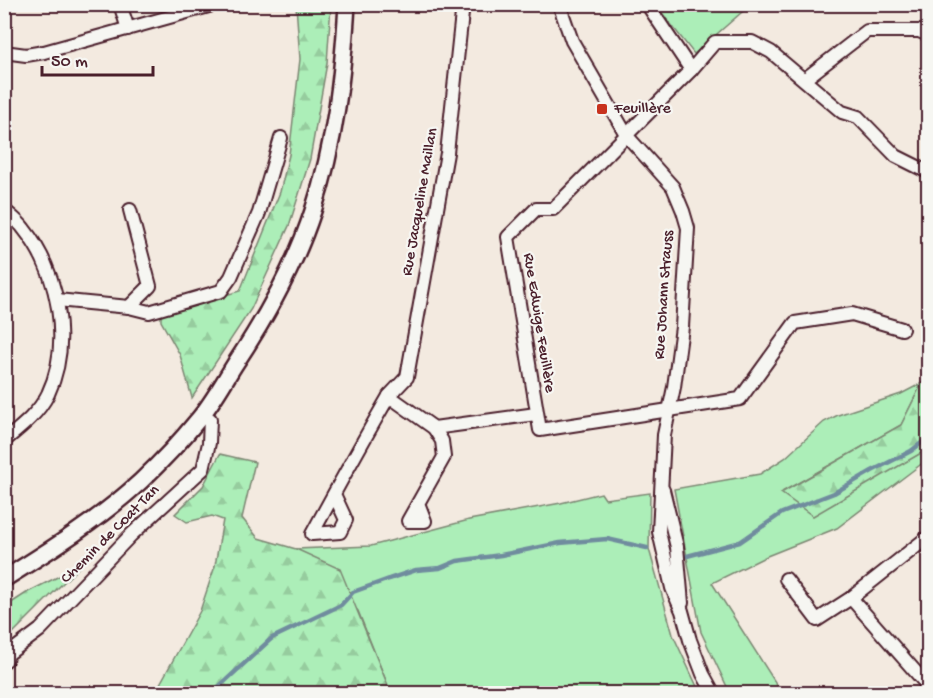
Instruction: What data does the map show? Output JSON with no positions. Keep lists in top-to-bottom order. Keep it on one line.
{"streets":{"street":["Rue Jacqueline Maillan","Rue Johann Strauss","Rue Edwige Feuillère","Chemin de Coat Tan"]},"crossings":[["Rue Johann Strauss","Rue Edwige Feuillère"]],"places":{"transit":["Feuillère"]},"scale_bar":"50 m"}
